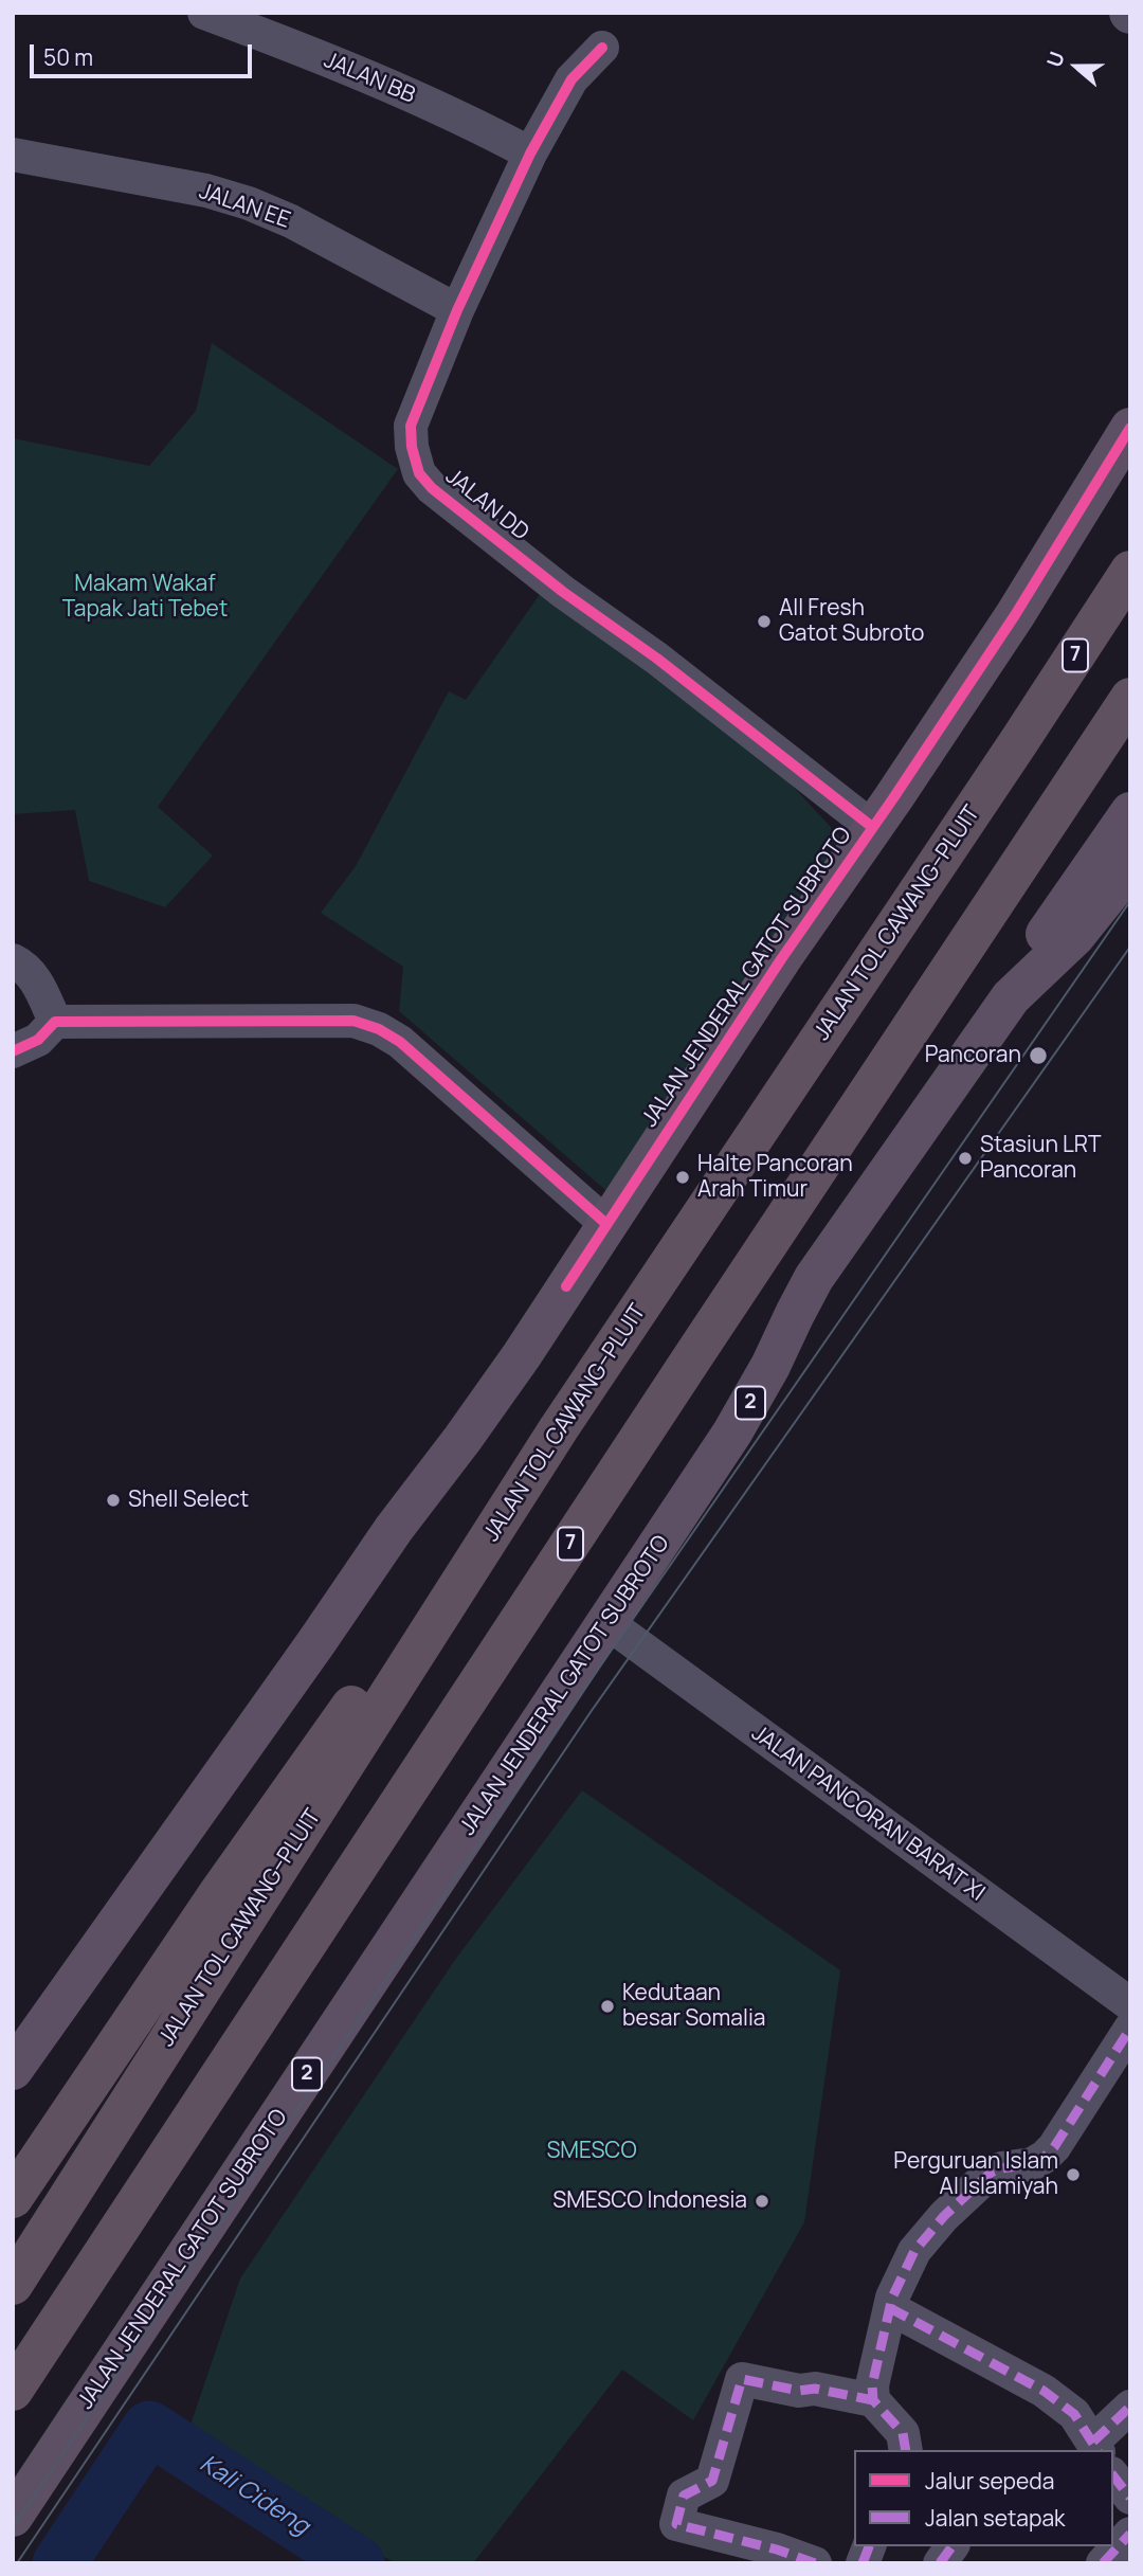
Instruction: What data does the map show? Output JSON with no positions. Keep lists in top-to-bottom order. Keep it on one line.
{"streets":{"highway":["7","JALAN TOL CAWANG–PLUIT","JALAN JENDERAL GATOT SUBROTO","2"],"street":["JALAN BB","JALAN EE","JALAN DD","JALAN PANCORAN BARAT XI"]},"crossings":[["JALAN BB","JALAN DD"],["JALAN EE","JALAN DD"],["JALAN DD","JALAN JENDERAL GATOT SUBROTO"],["JALAN JENDERAL GATOT SUBROTO","2"],["JALAN JENDERAL GATOT SUBROTO","JALAN PANCORAN BARAT XI"]],"water":["Kali Cideng"],"parks":["Makam Wakaf Tapak Jati Tebet","SMESCO"],"places":["All Fresh Gatot Subroto","Pancoran","Stasiun LRT Pancoran","Halte Pancoran Arah Timur","Shell Select","Kedutaan besar Somalia","Perguruan Islam Al Islamiyah","SMESCO Indonesia"],"legend":["Jalur sepeda","Jalan setapak"],"scale_bar":"50 m","north":"left"}
